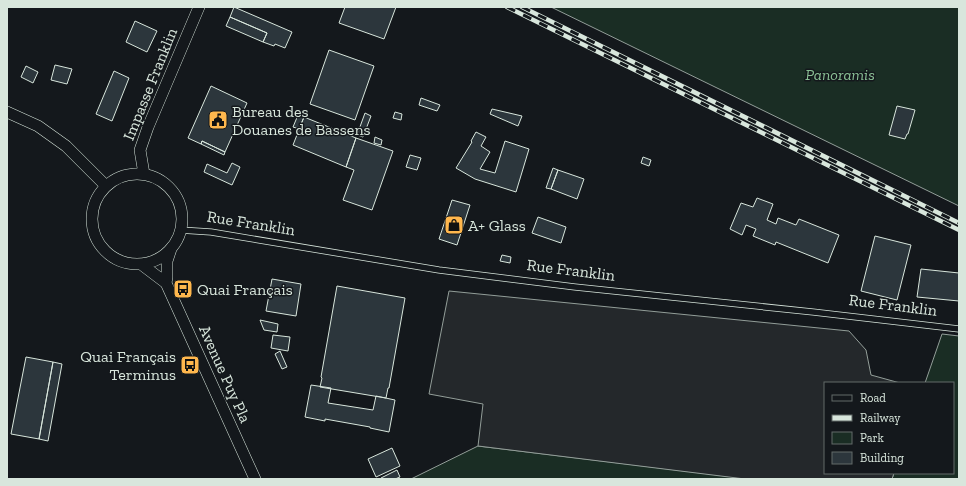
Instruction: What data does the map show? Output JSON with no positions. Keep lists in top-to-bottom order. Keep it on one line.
{"streets":{"street":["Impasse Franklin","Avenue Puy Pla"],"lane":["Rue Franklin"]},"crossings":[["Impasse Franklin","Rue Franklin"],["Impasse Franklin","Avenue Puy Pla"],["Rue Franklin","Avenue Puy Pla"]],"parks":["Panoramis"],"places":{"public building":["Bureau des Douanes de Bassens"],"shop":["A+ Glass"],"bus stop":["Quai Français","Quai Français Terminus"]},"legend":["Road","Railway","Park","Building"]}
